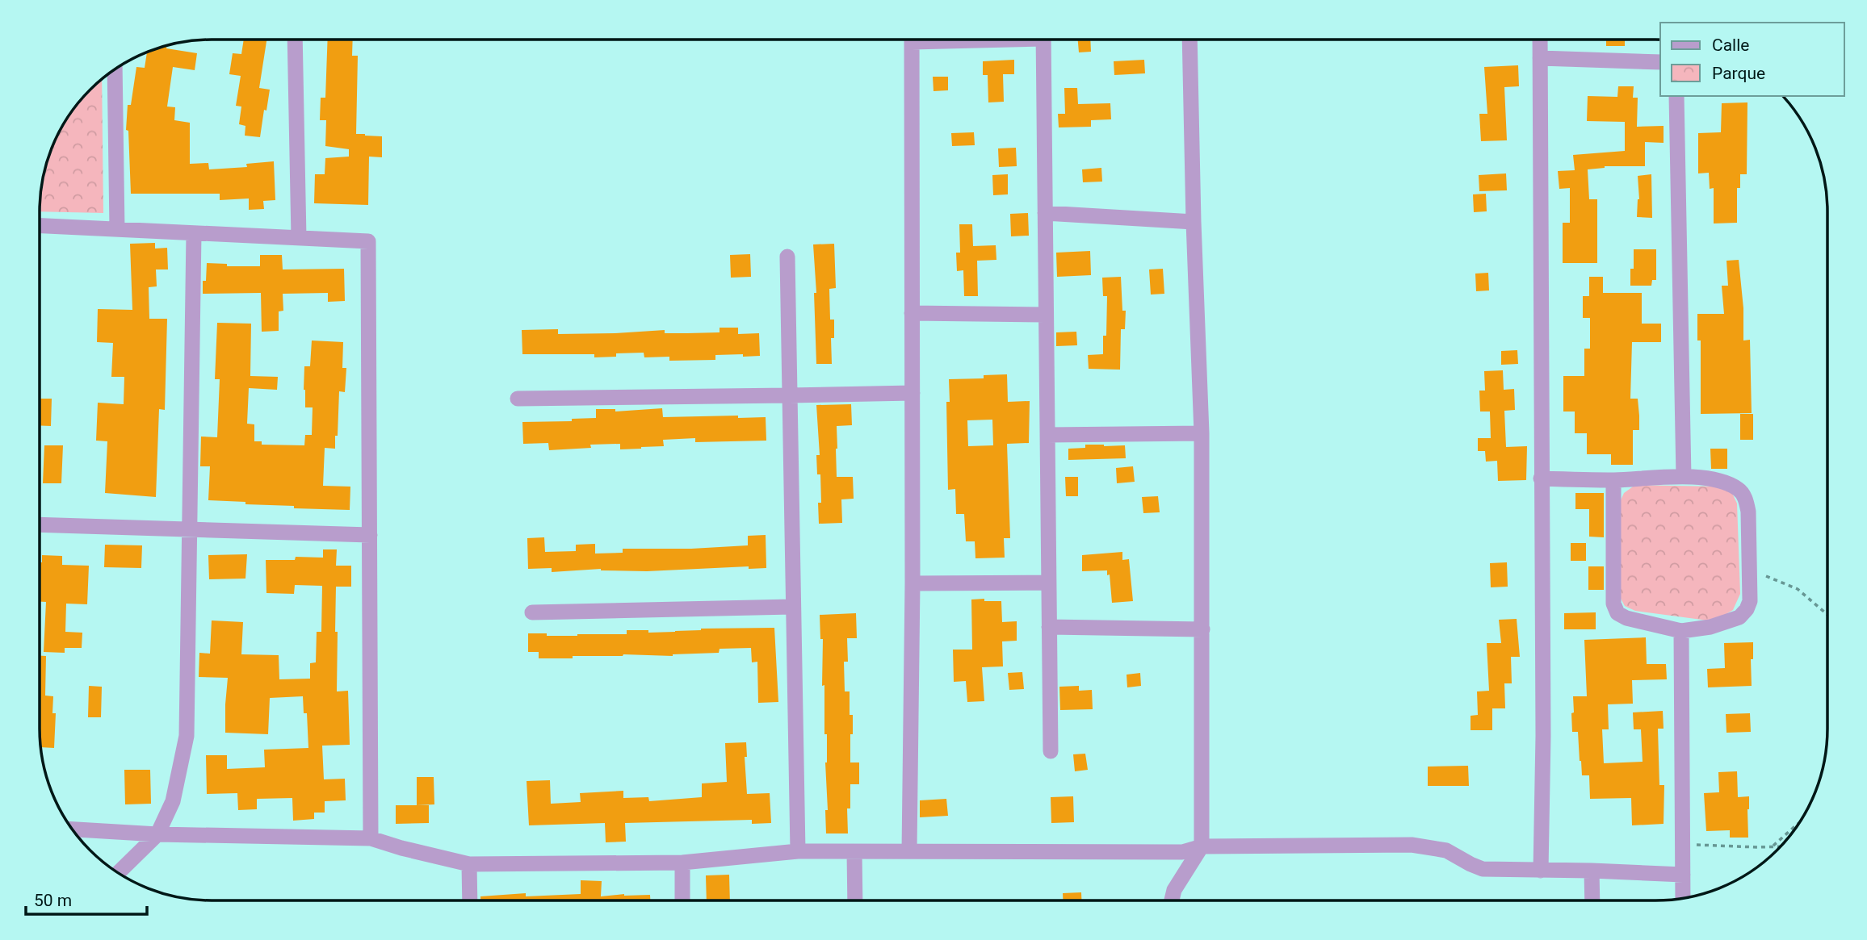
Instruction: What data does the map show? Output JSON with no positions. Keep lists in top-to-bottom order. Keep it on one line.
{"legend":["Calle","Parque"],"scale_bar":"50 m"}
